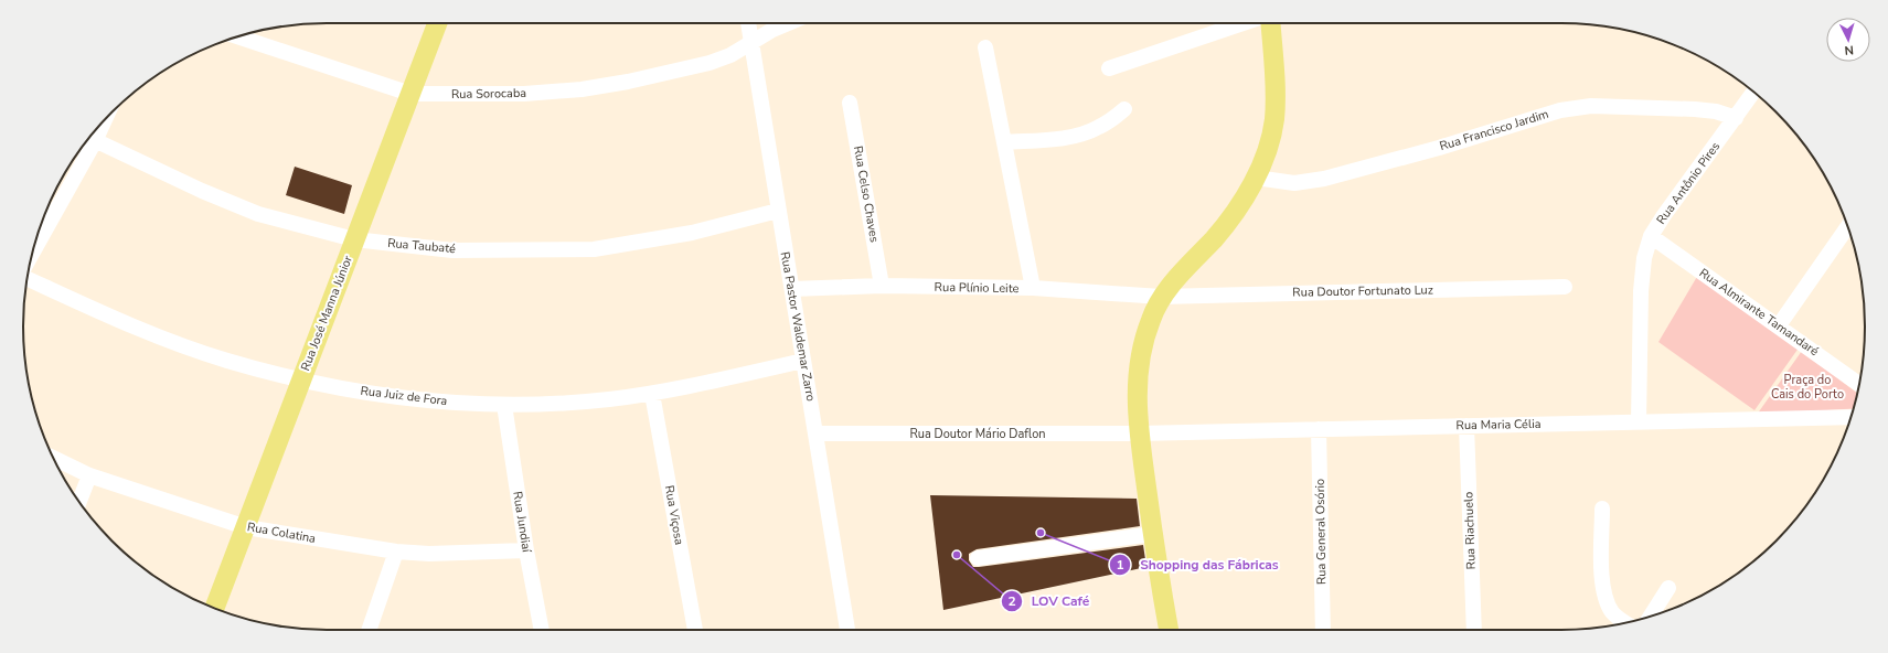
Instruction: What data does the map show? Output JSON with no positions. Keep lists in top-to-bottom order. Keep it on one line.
{"streets":{"main road":["Rua José Manna Júnior"],"street":["Rua Sorocaba","Rua Francisco Jardim","Rua Antônio Pires","Rua Celso Chaves","Rua Taubaté","Rua Plínio Leite","Rua Doutor Fortunato Luz","Rua Almirante Tamandaré","Rua Pastor Waldemar Zarro","Rua Juiz de Fora","Rua Maria Célia","Rua Doutor Mário Daflon","Rua Viçosa","Rua Jundiaí","Rua Riachuelo","Rua General Osório","Rua Colatina"]},"crossings":[["Rua Sorocaba","Rua José Manna Júnior"],["Rua Sorocaba","Rua Pastor Waldemar Zarro"],["Rua Francisco Jardim","Rua Antônio Pires"],["Rua Antônio Pires","Rua Almirante Tamandaré"],["Rua Antônio Pires","Rua Maria Célia"],["Rua Celso Chaves","Rua Plínio Leite"],["Rua Taubaté","Rua José Manna Júnior"],["Rua Taubaté","Rua Pastor Waldemar Zarro"],["Rua Plínio Leite","Rua Doutor Fortunato Luz"],["Rua Plínio Leite","Rua Pastor Waldemar Zarro"],["Rua José Manna Júnior","Rua Juiz de Fora"],["Rua José Manna Júnior","Rua Colatina"],["Rua Pastor Waldemar Zarro","Rua Juiz de Fora"],["Rua Pastor Waldemar Zarro","Rua Doutor Mário Daflon"],["Rua Juiz de Fora","Rua Viçosa"],["Rua Juiz de Fora","Rua Jundiaí"],["Rua Maria Célia","Rua Doutor Mário Daflon"],["Rua Maria Célia","Rua Riachuelo"],["Rua Maria Célia","Rua General Osório"],["Rua Jundiaí","Rua Colatina"]],"parks":["Praça do Cais do Porto"],"places":["Shopping das Fábricas","LOV Café"],"north":"bottom"}
